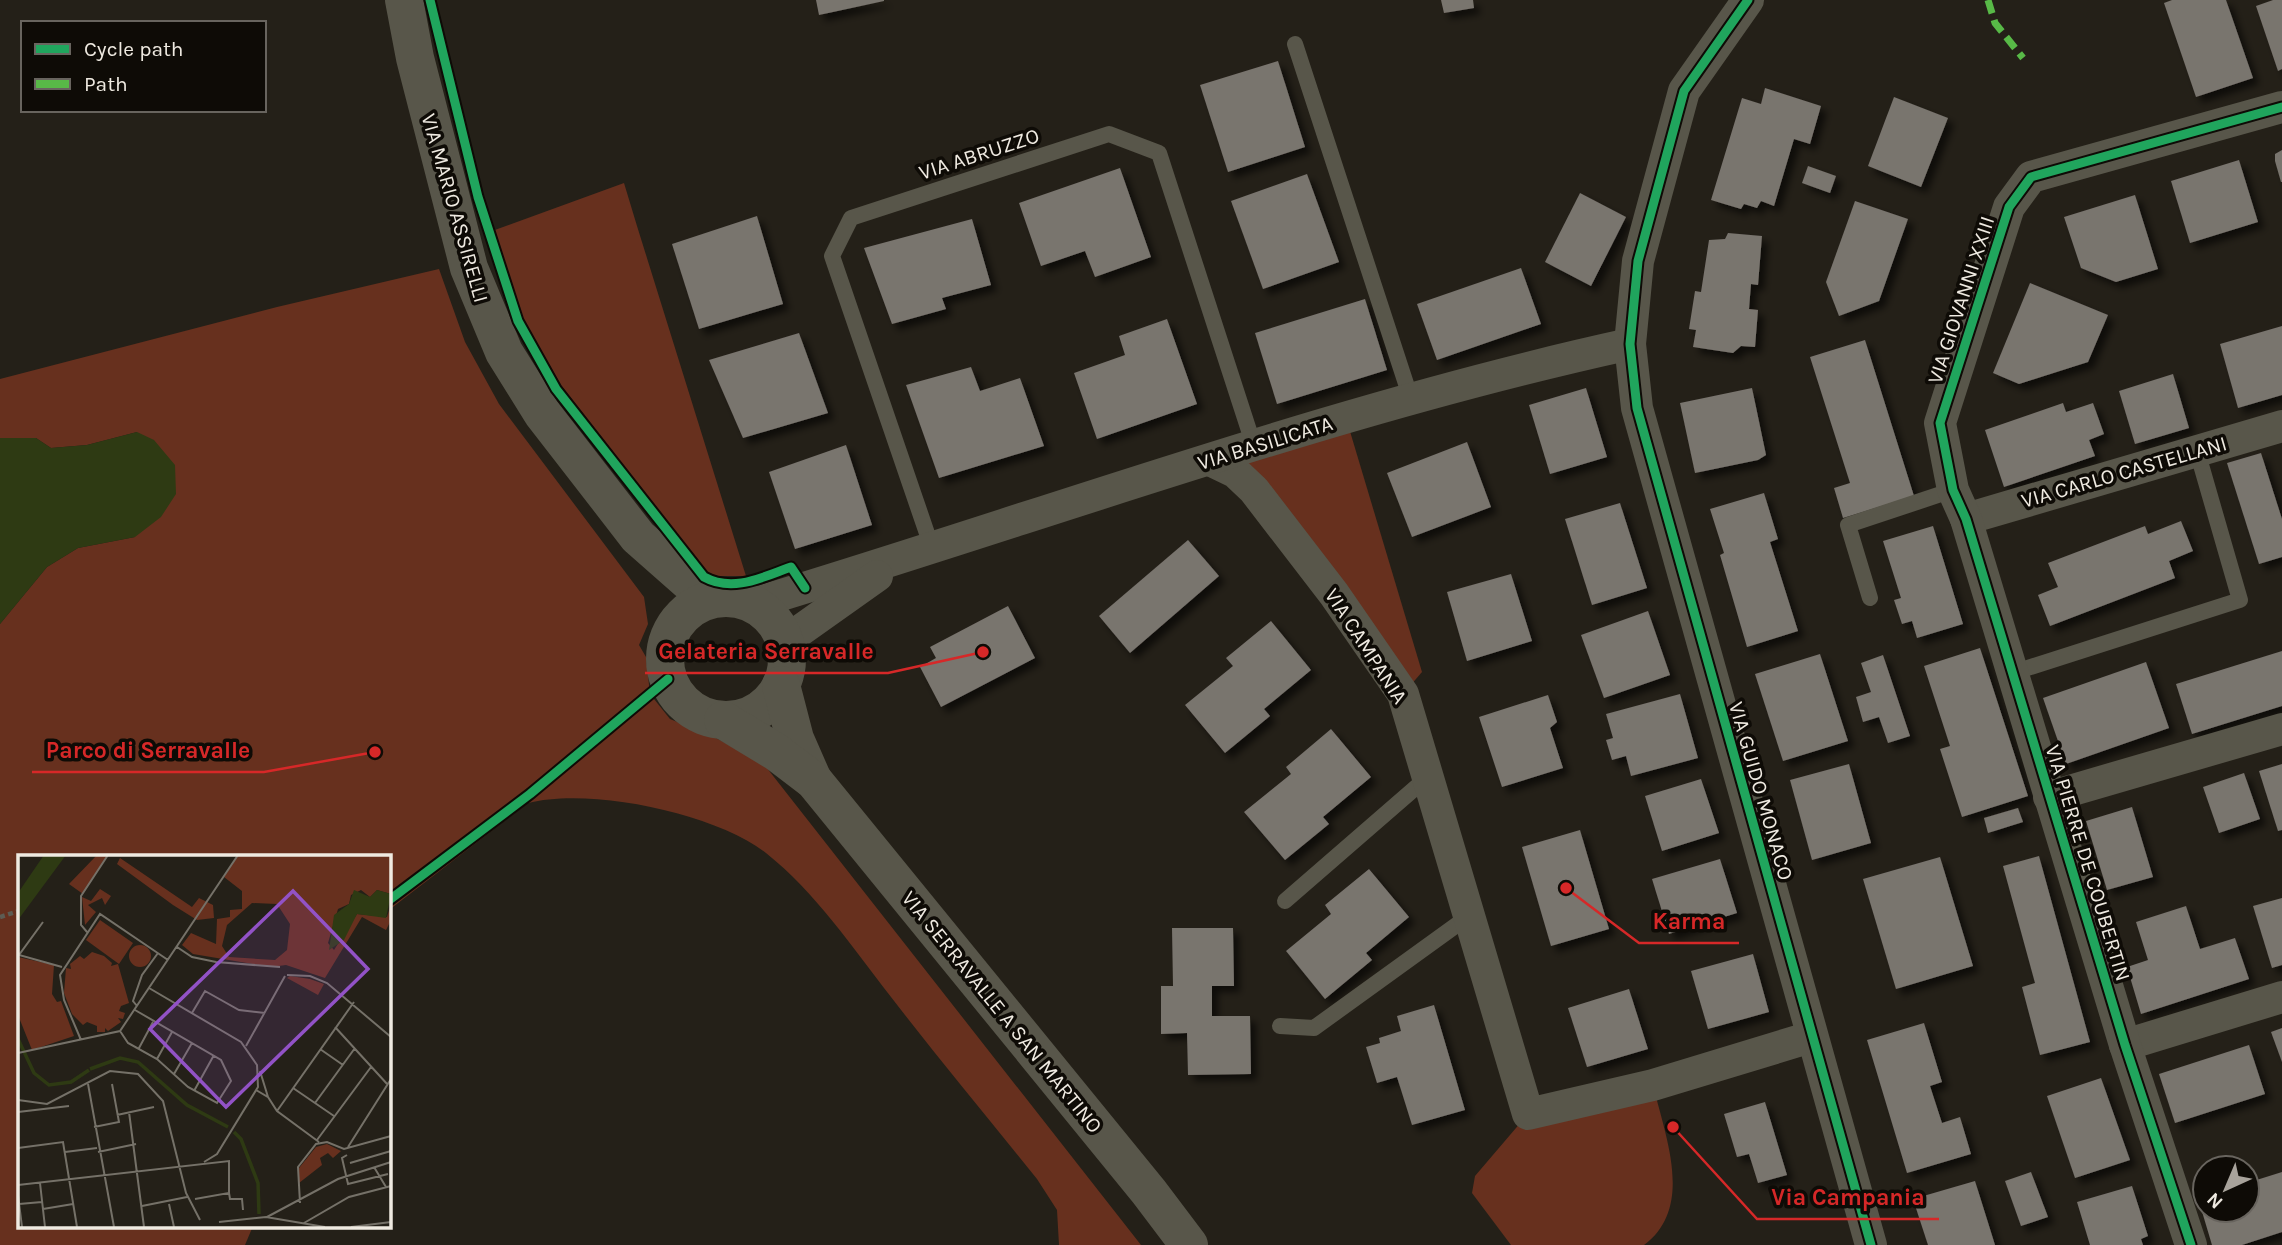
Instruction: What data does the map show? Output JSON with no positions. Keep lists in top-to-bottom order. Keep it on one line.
{"streets":{"street":["VIA MARIO ASSIRELLI","VIA GIOVANNI XXIII","VIA BASILICATA","VIA CARLO CASTELLANI","VIA CAMPANIA","VIA GUIDO MONACO","VIA PIERRE DE COUBERTIN","VIA SERRAVALLE A SAN MARTINO"],"lane":["VIA ABRUZZO"]},"crossings":[["VIA ABRUZZO","VIA BASILICATA"],["VIA GIOVANNI XXIII","VIA PIERRE DE COUBERTIN"],["VIA BASILICATA","VIA CAMPANIA"],["VIA BASILICATA","VIA GUIDO MONACO"],["VIA CARLO CASTELLANI","VIA PIERRE DE COUBERTIN"],["VIA CAMPANIA","VIA GUIDO MONACO"]],"places":["Gelateria Serravalle","Parco di Serravalle","Karma","Via Campania"],"legend":["Cycle path","Path"],"north":"bottom left"}
